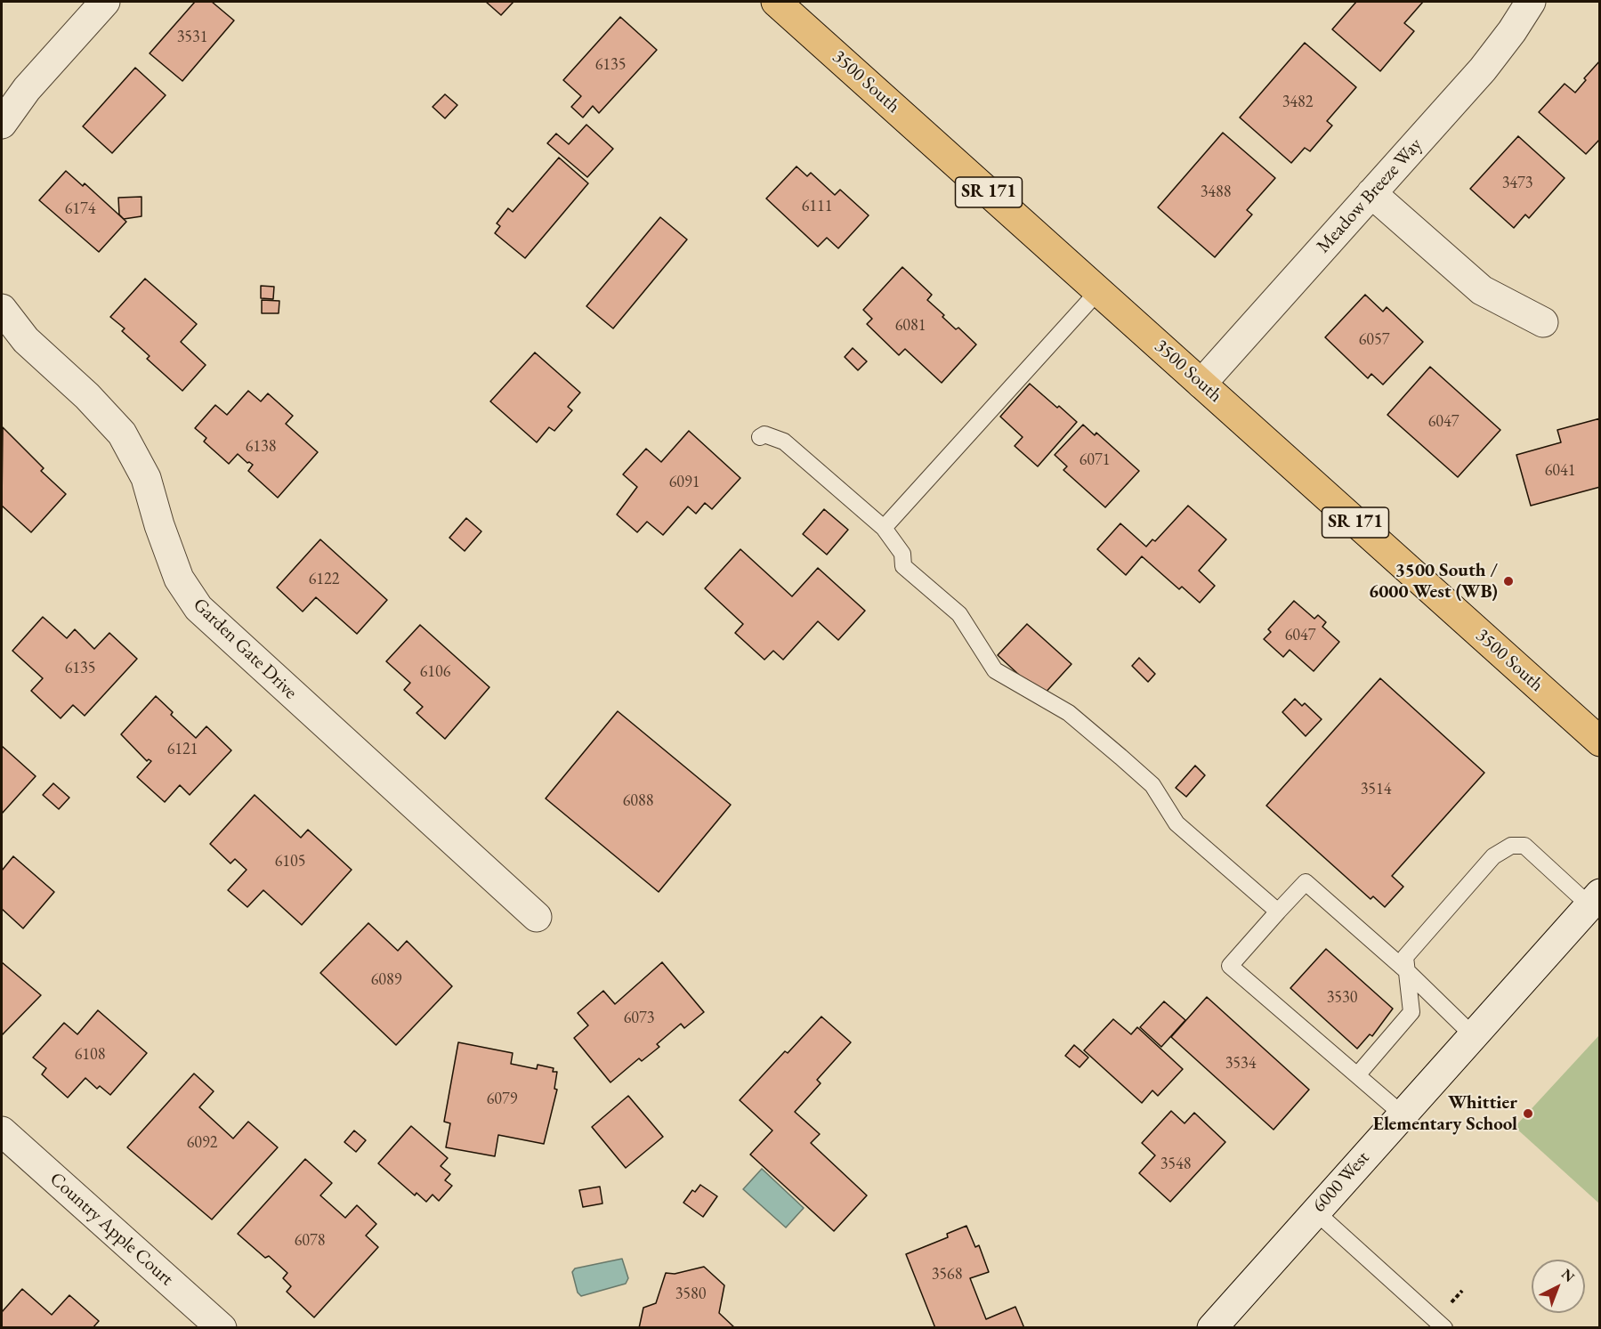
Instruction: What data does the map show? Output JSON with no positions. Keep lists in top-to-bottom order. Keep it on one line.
{"streets":{"main road":["3500 South","SR 171"],"street":["Meadow Breeze Way","Garden Gate Drive","6000 West","Country Apple Court"]},"crossings":[["3500 South","Meadow Breeze Way"]],"places":["3500 South / 6000 West (WB)","Whittier Elementary School"],"house_numbers":["3531","6135","3482","3473","3488","6111","6174","6081","6057","6047","6138","6071","6041","6091","6122","6047","6135","6106","6121","3514","6088","6105","6089","3530","6073","6108","3534","6079","6092","3548","6078","3568","3580"],"north":"top right"}
